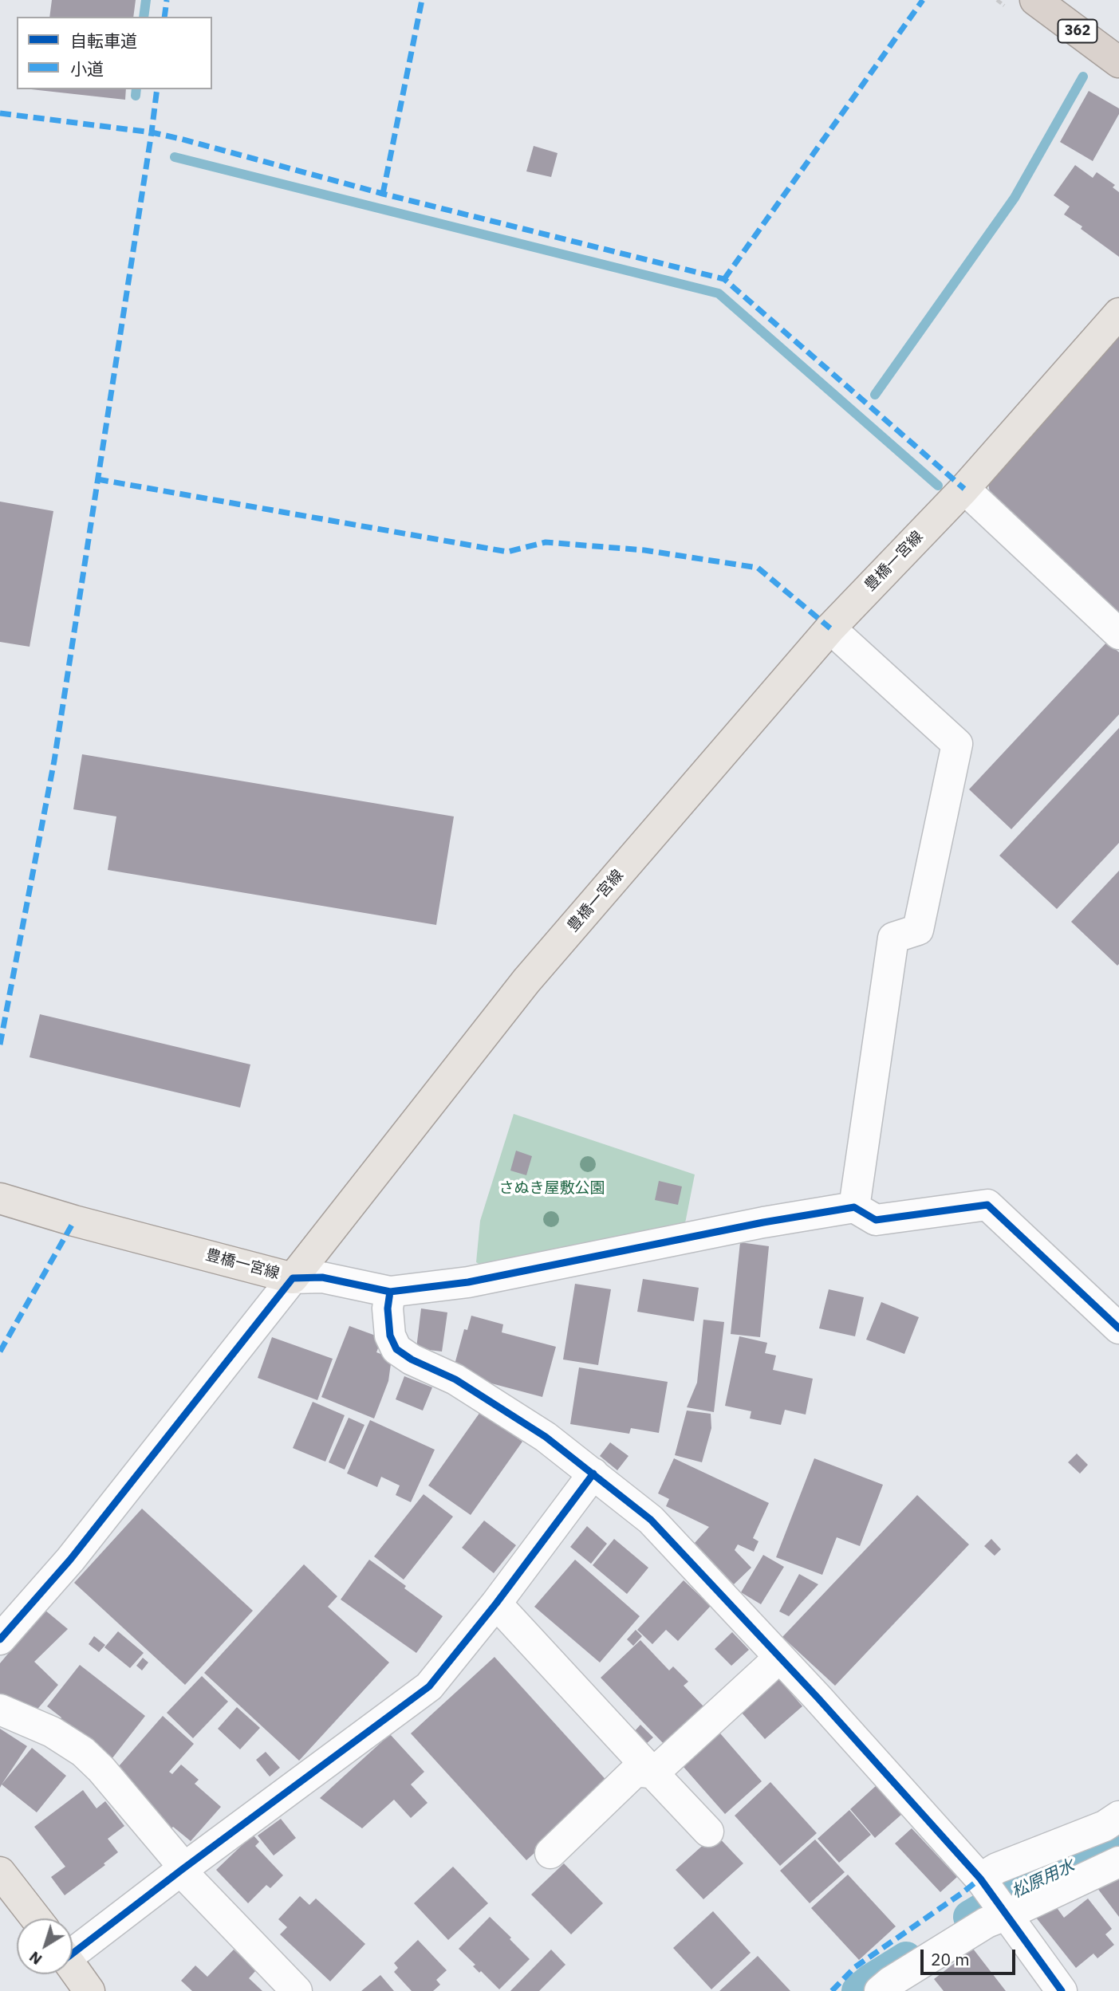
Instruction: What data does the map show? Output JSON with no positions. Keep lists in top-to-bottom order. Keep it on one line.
{"streets":{"highway":["362"],"main road":["豊橋一宮線"]},"water":["松原用水"],"parks":["さぬき屋敷公園"],"legend":["自転車道","小道"],"scale_bar":"20 m","north":"bottom left"}
